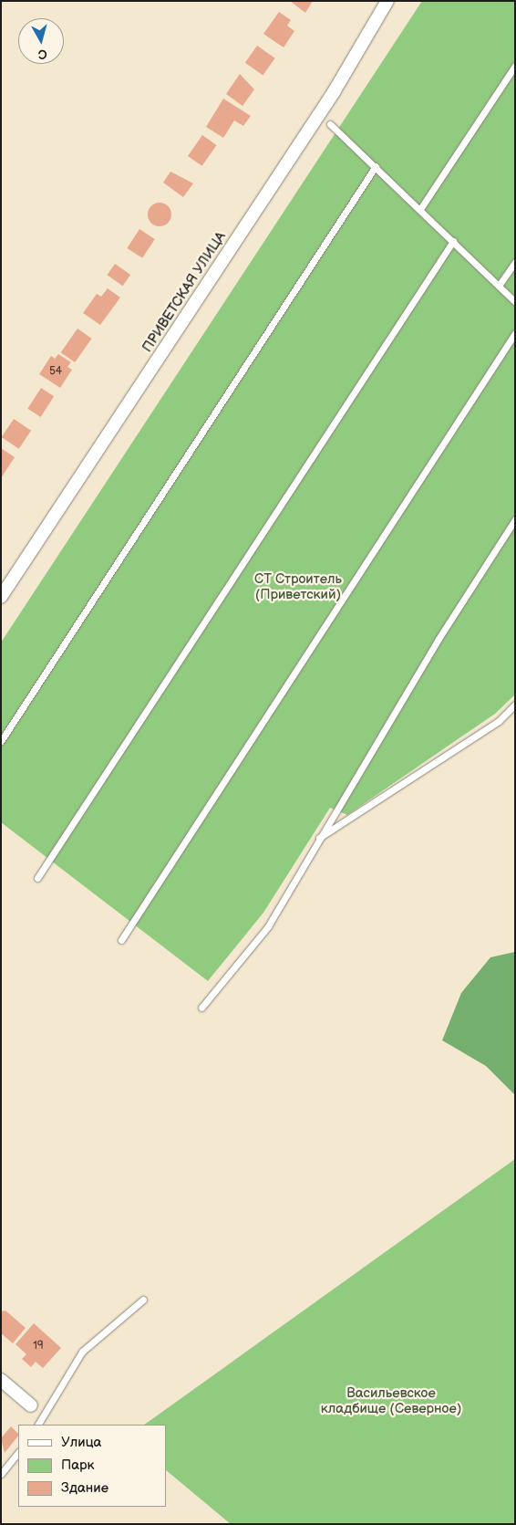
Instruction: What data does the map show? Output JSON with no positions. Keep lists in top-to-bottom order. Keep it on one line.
{"streets":{"street":["ПРИВЕТСКАЯ УЛИЦА"]},"parks":["СТ Строитель (Приветский)","Васильевское кладбище (Северное)"],"house_numbers":["54","19"],"legend":["Улица","Парк","Здание"],"north":"bottom"}
